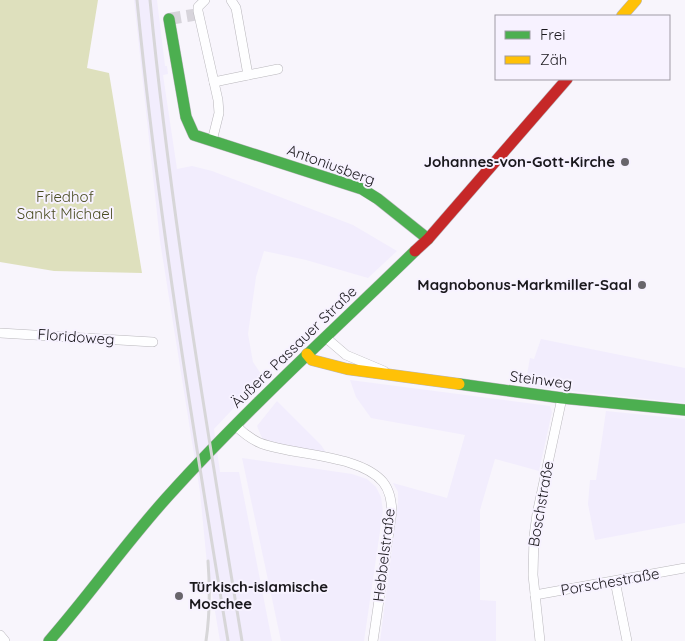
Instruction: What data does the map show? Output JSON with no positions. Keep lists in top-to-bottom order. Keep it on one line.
{"streets":{"main road":["Antoniusberg","Äußere Passauer Straße","Steinweg"],"street":["Floridoweg","Boschstraße","Hebbelstraße","Porschestraße"]},"crossings":[["Antoniusberg","Äußere Passauer Straße"],["Äußere Passauer Straße","Steinweg"],["Äußere Passauer Straße","Hebbelstraße"],["Steinweg","Boschstraße"],["Boschstraße","Porschestraße"]],"parks":["Friedhof Sankt Michael"],"places":["Johannes-von-Gott-Kirche","Magnobonus-Markmiller-Saal","Türkisch-islamische Moschee"],"legend":["Frei","Zäh"]}
